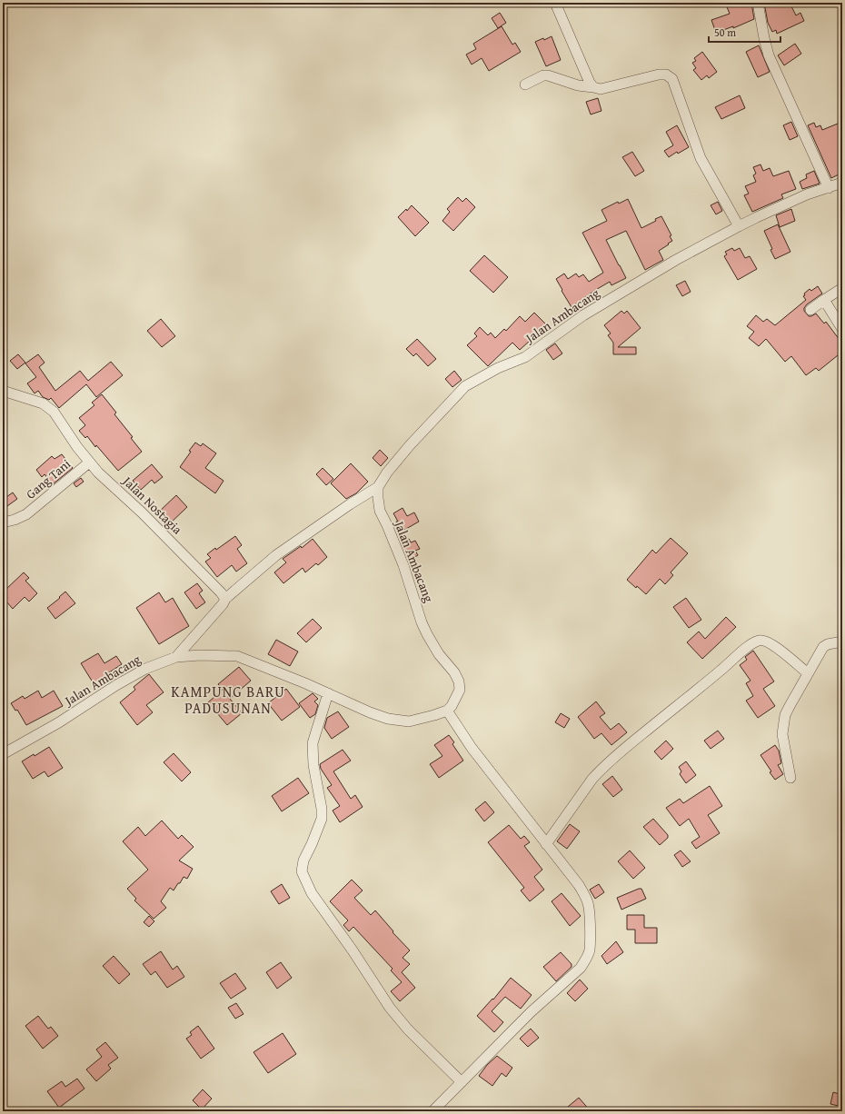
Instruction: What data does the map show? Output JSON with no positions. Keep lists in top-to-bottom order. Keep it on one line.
{"streets":{"street":["Jalan Ambacang","Gang Tani","Jalan Nostagia"]},"crossings":[["Gang Tani","Jalan Nostagia"]],"districts":["KAMPUNG BARU PADUSUNAN"],"scale_bar":"50 m"}
